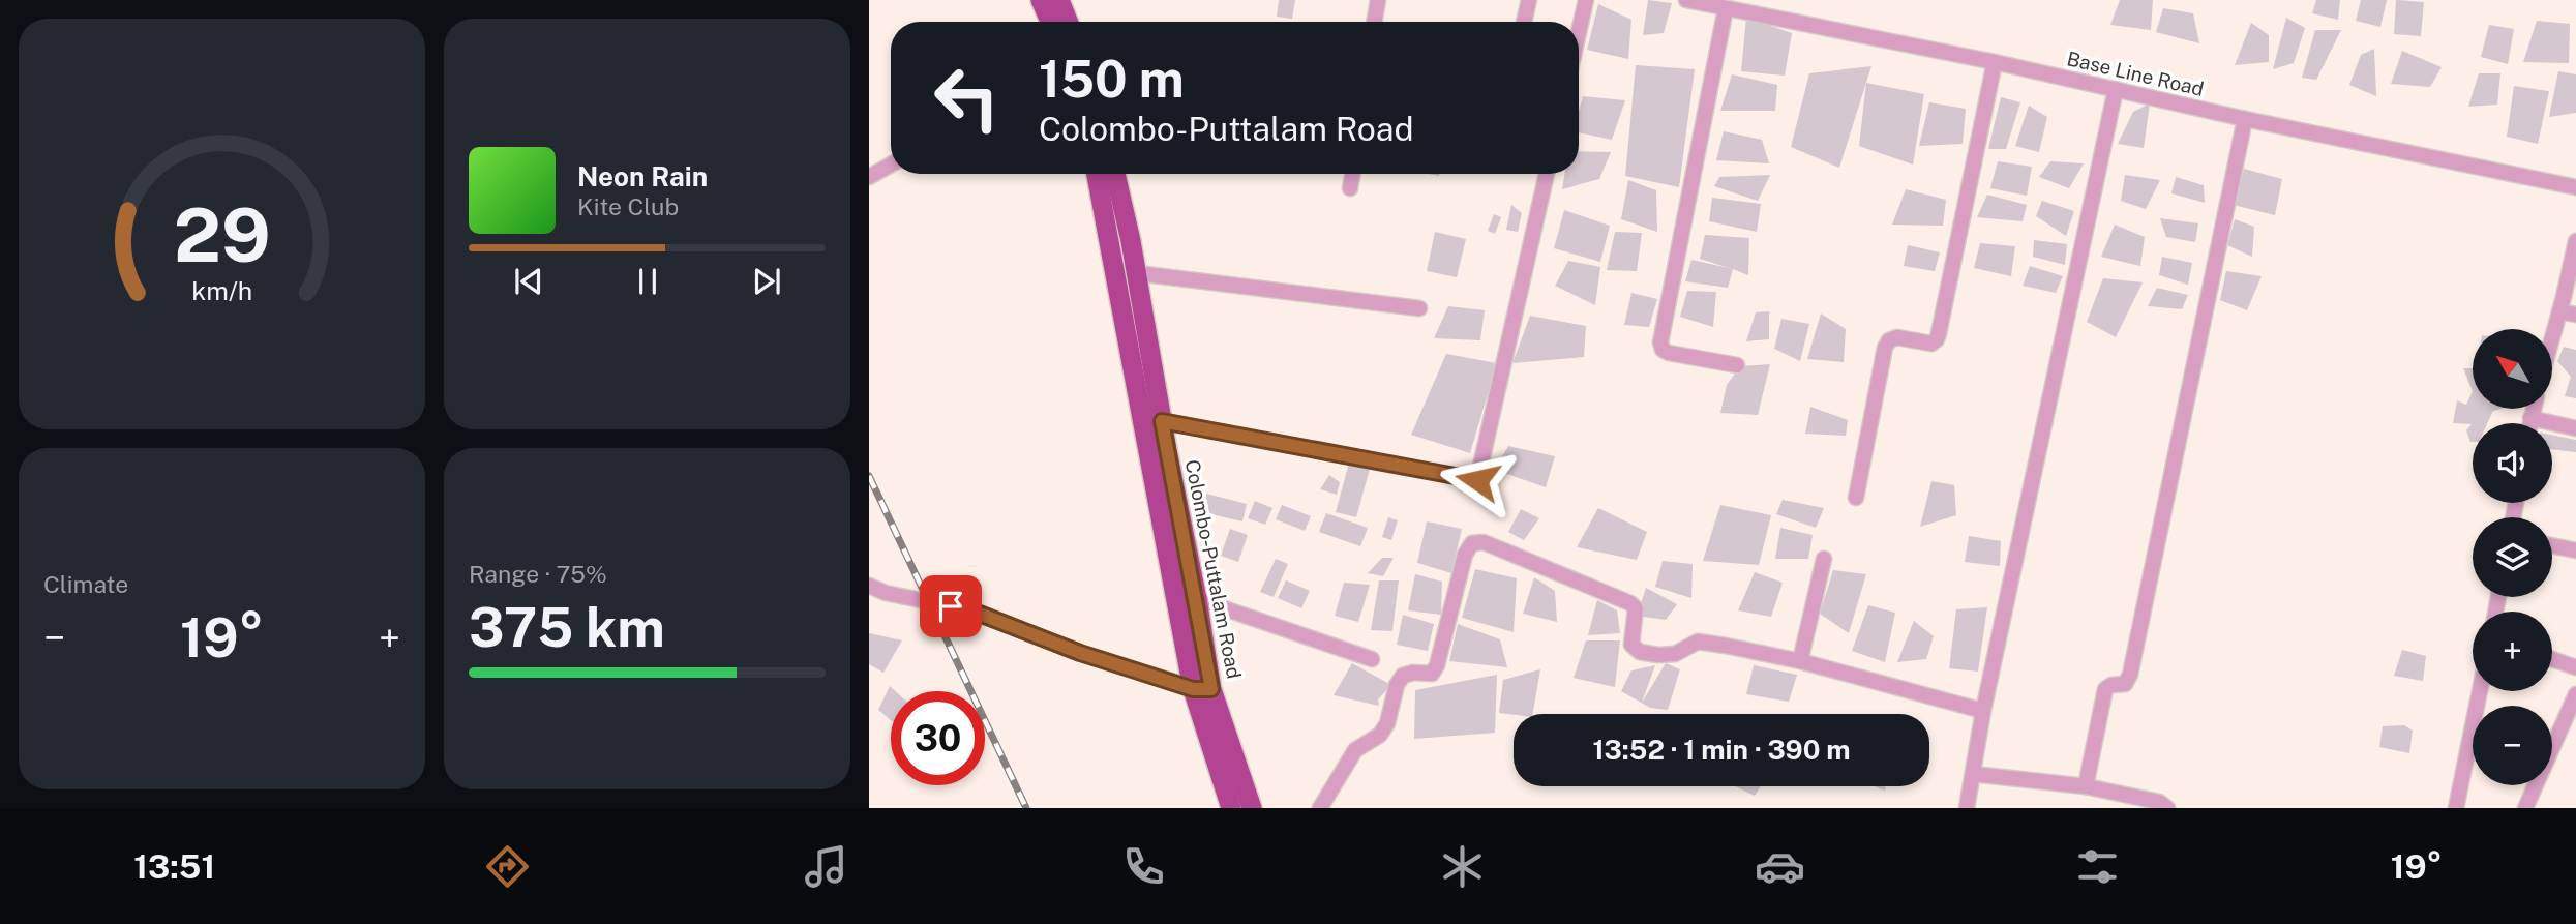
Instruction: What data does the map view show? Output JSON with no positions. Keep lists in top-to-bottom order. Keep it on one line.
{"streets":{"highway":["Colombo-Puttalam Road"],"street":["Base Line Road"]},"north":"top left","page":{"turn":["150 m","Colombo-Puttalam Road"],"song":["Neon Rain","Kite Club"],"map_buttons":["+","−"],"tile":["Climate",["Range · 75%","375 km"]],"heat":["−","19°","+"],"limit":"30","trip":"13:52 · 1 min · 390 m","tabs":["13:51","19°"],"gauge":["29","km/h"]}}
